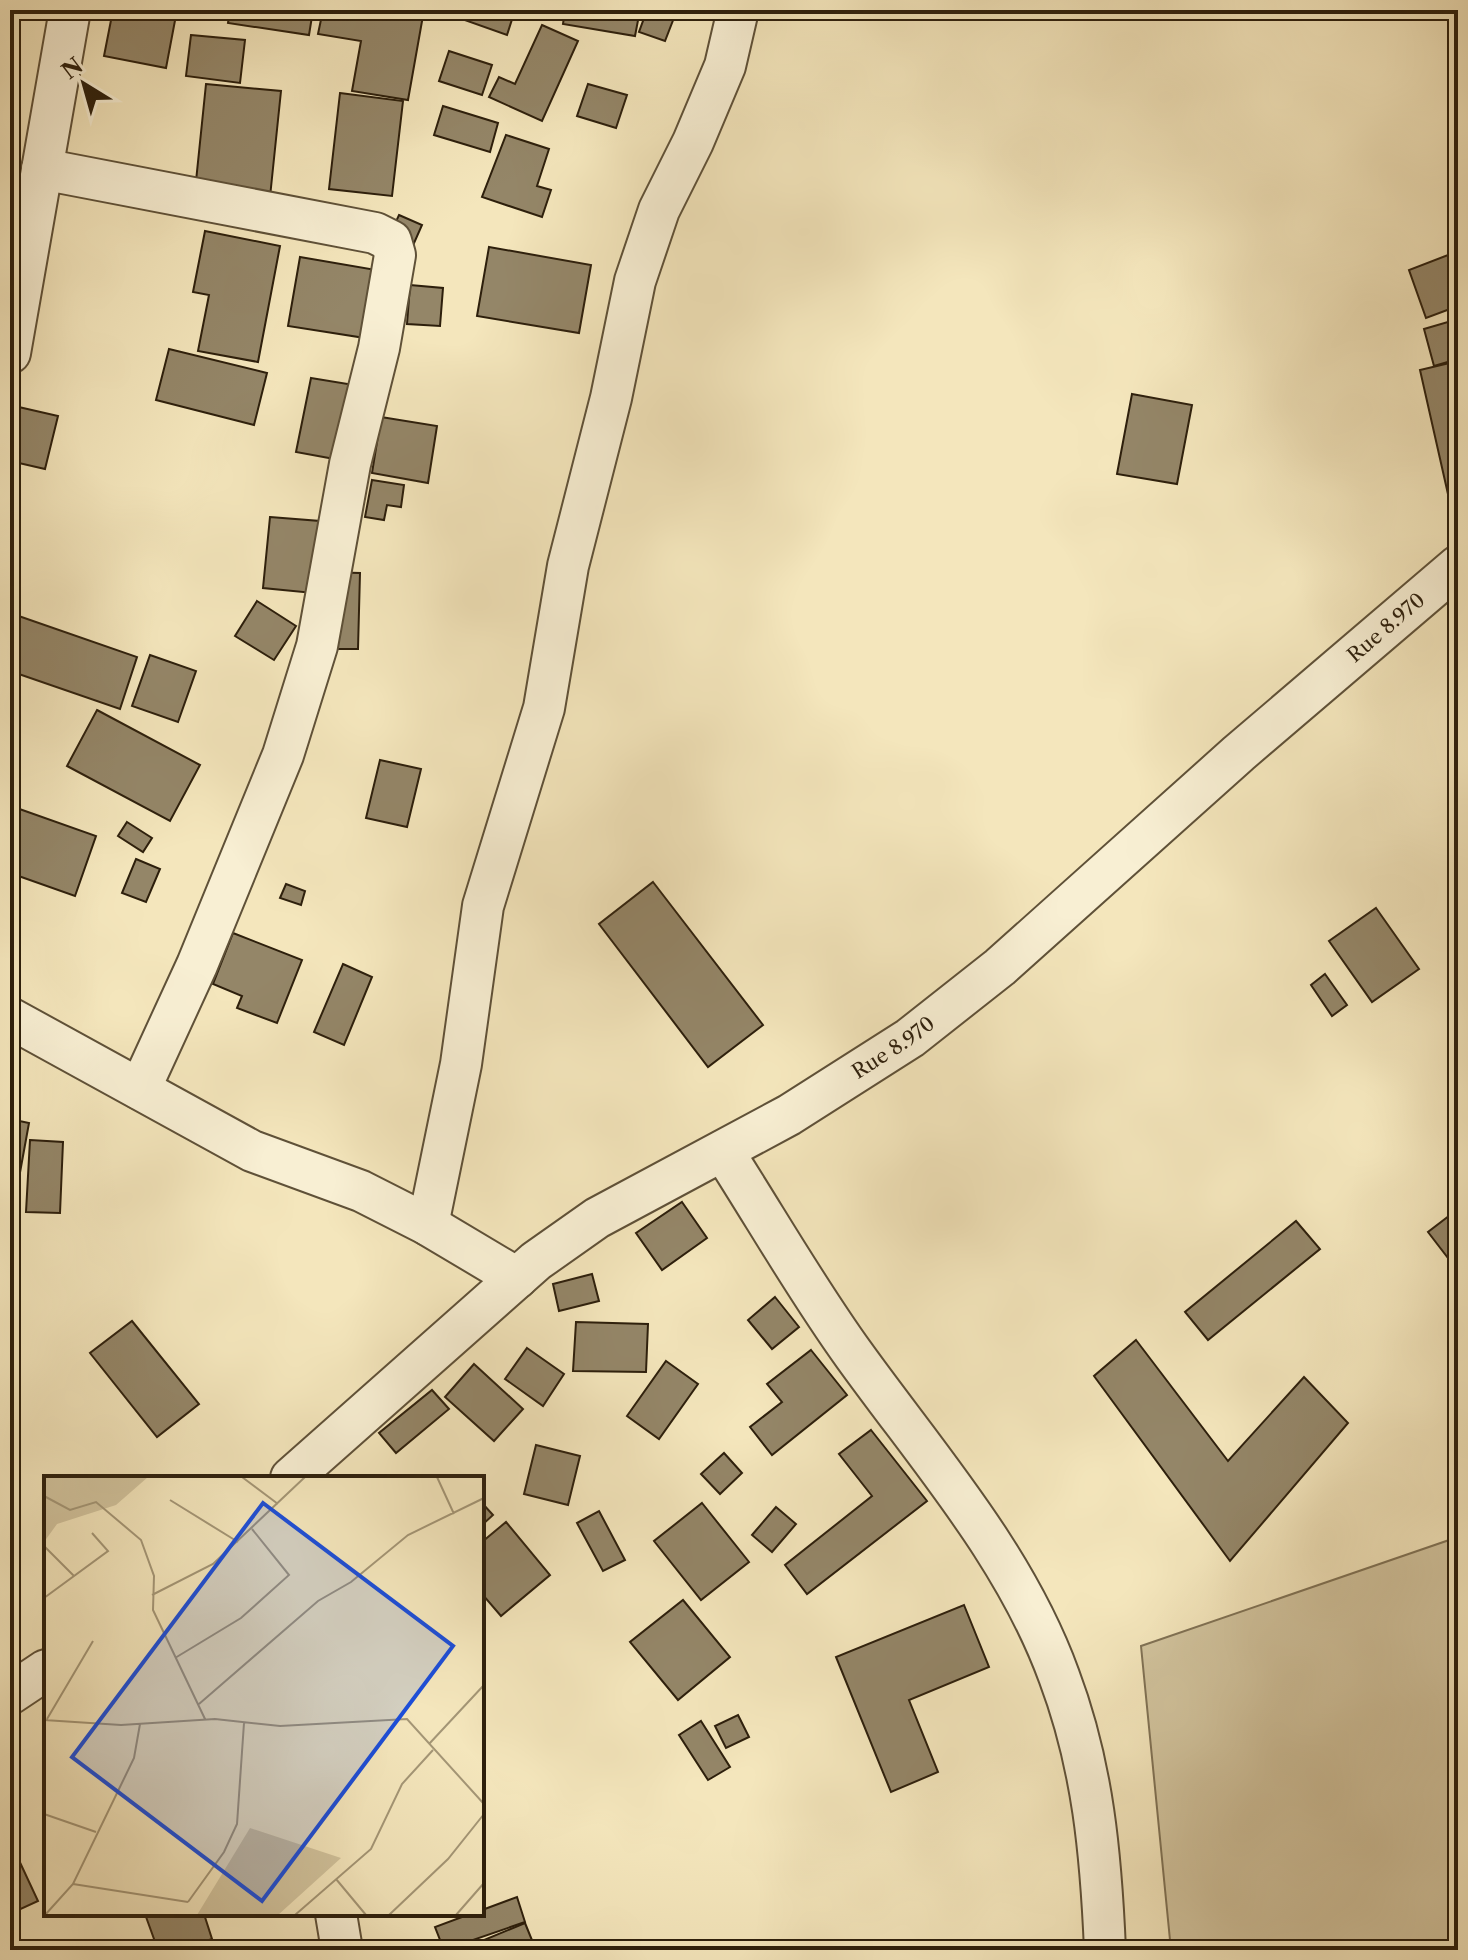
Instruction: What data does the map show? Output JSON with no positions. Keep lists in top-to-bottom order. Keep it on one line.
{"streets":{"street":["Rue 8.970"]},"north":"top left"}
